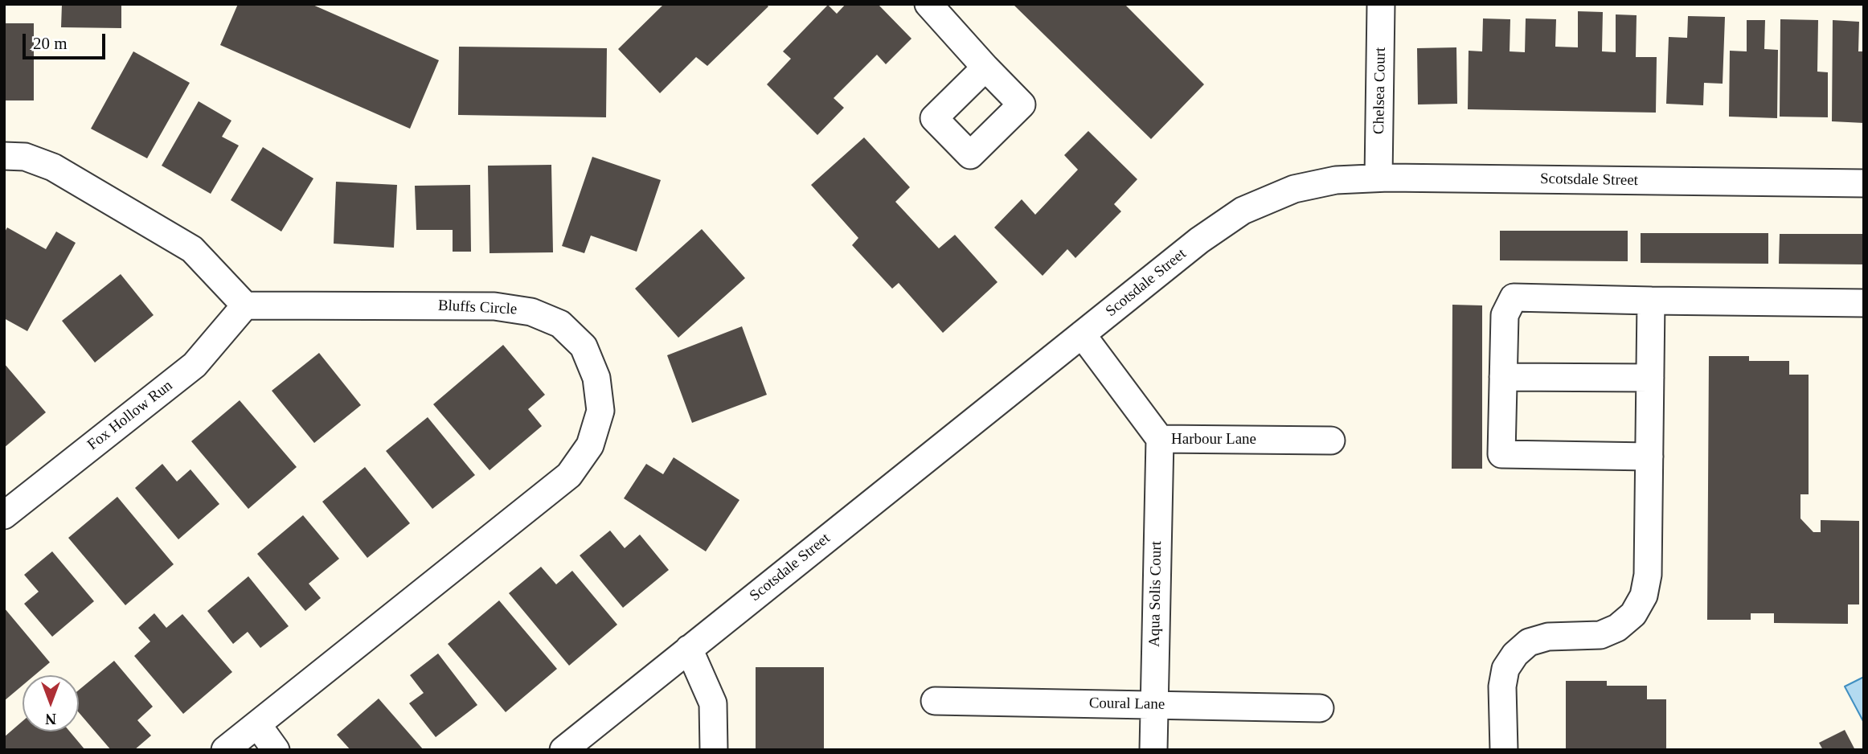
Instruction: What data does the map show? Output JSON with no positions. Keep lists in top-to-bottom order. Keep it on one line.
{"streets":{"street":["Chelsea Court","Scotsdale Street","Bluffs Circle","Fox Hollow Run","Harbour Lane","Aqua Solis Court","Coural Lane"]},"crossings":[["Chelsea Court","Scotsdale Street"],["Scotsdale Street","Harbour Lane"],["Bluffs Circle","Fox Hollow Run"],["Harbour Lane","Aqua Solis Court"],["Aqua Solis Court","Coural Lane"]],"scale_bar":"20 m","north":"bottom"}
